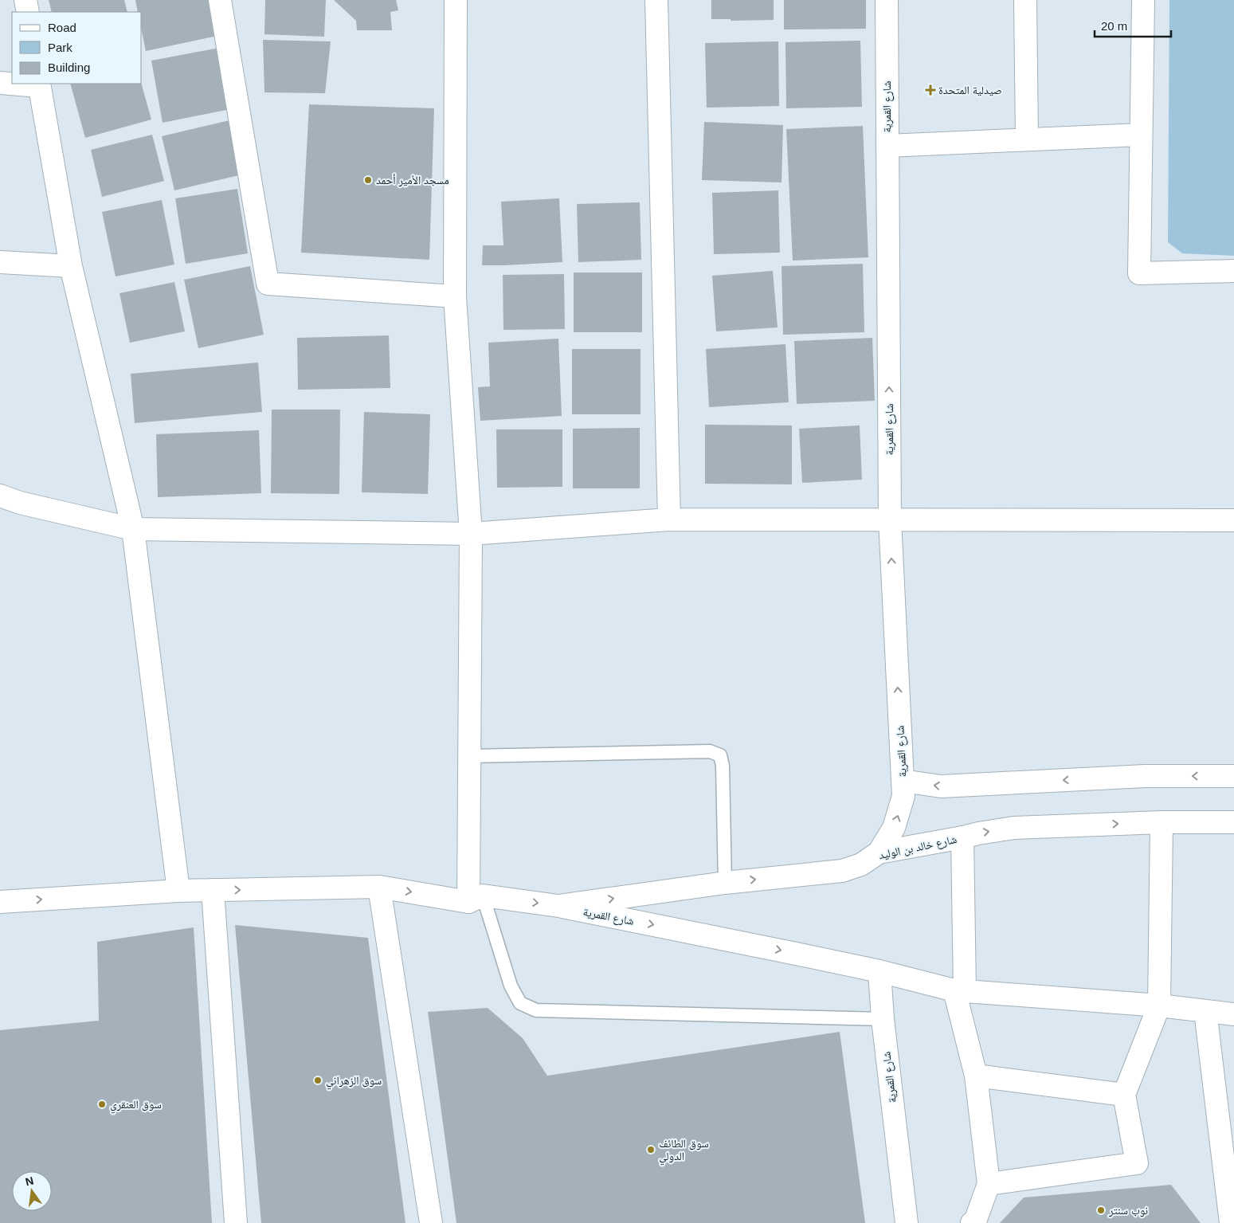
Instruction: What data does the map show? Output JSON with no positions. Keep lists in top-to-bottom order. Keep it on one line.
{"streets":{"street":["شارع القمرية","شارع خالد بن الوليد"]},"crossings":[["شارع القمرية","شارع خالد بن الوليد"]],"places":{"health":["صيدلية المتحدة"],"other":["مسجد الأمير أحمد","سوق الزهراني","سوق العنقري","سوق الطائف الدولي","نوب سنتر"]},"legend":["Road","Park","Building"],"scale_bar":"20 m","north":"top"}
